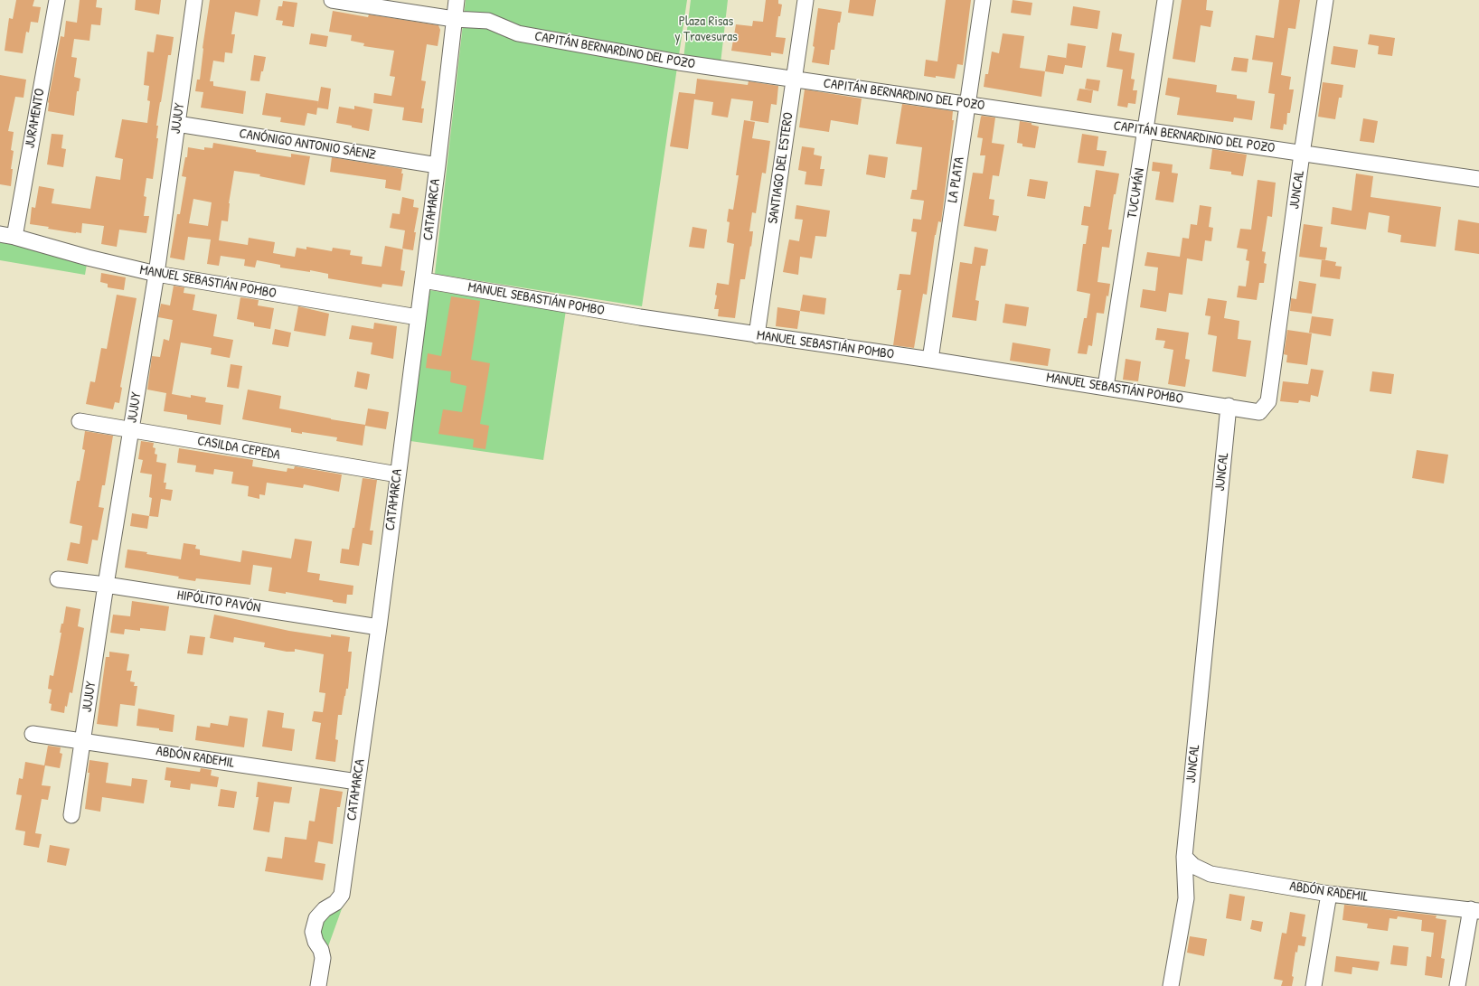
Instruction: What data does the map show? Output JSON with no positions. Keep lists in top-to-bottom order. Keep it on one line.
{"streets":{"street":["CAPITÁN BERNARDINO DEL POZO","JURAMENTO","JUJUY","CANÓNIGO ANTONIO SÁENZ","SANTIAGO DEL ESTERO","LA PLATA","JUNCAL","TUCUMÁN","CATAMARCA","MANUEL SEBASTIÁN POMBO","CASILDA CEPEDA","HIPÓLITO PAVÓN","ABDÓN RADEMIL"]},"crossings":[["CAPITÁN BERNARDINO DEL POZO","SANTIAGO DEL ESTERO"],["CAPITÁN BERNARDINO DEL POZO","LA PLATA"],["CAPITÁN BERNARDINO DEL POZO","JUNCAL"],["CAPITÁN BERNARDINO DEL POZO","TUCUMÁN"],["CAPITÁN BERNARDINO DEL POZO","CATAMARCA"],["JURAMENTO","MANUEL SEBASTIÁN POMBO"],["JUJUY","CANÓNIGO ANTONIO SÁENZ"],["JUJUY","MANUEL SEBASTIÁN POMBO"],["JUJUY","CASILDA CEPEDA"],["JUJUY","HIPÓLITO PAVÓN"],["JUJUY","ABDÓN RADEMIL"],["CANÓNIGO ANTONIO SÁENZ","CATAMARCA"],["SANTIAGO DEL ESTERO","MANUEL SEBASTIÁN POMBO"],["LA PLATA","MANUEL SEBASTIÁN POMBO"],["JUNCAL","MANUEL SEBASTIÁN POMBO"],["JUNCAL","ABDÓN RADEMIL"],["TUCUMÁN","MANUEL SEBASTIÁN POMBO"],["CATAMARCA","MANUEL SEBASTIÁN POMBO"],["CATAMARCA","CASILDA CEPEDA"],["CATAMARCA","HIPÓLITO PAVÓN"],["CATAMARCA","ABDÓN RADEMIL"]],"parks":["Plaza Risas y Travesuras"]}
